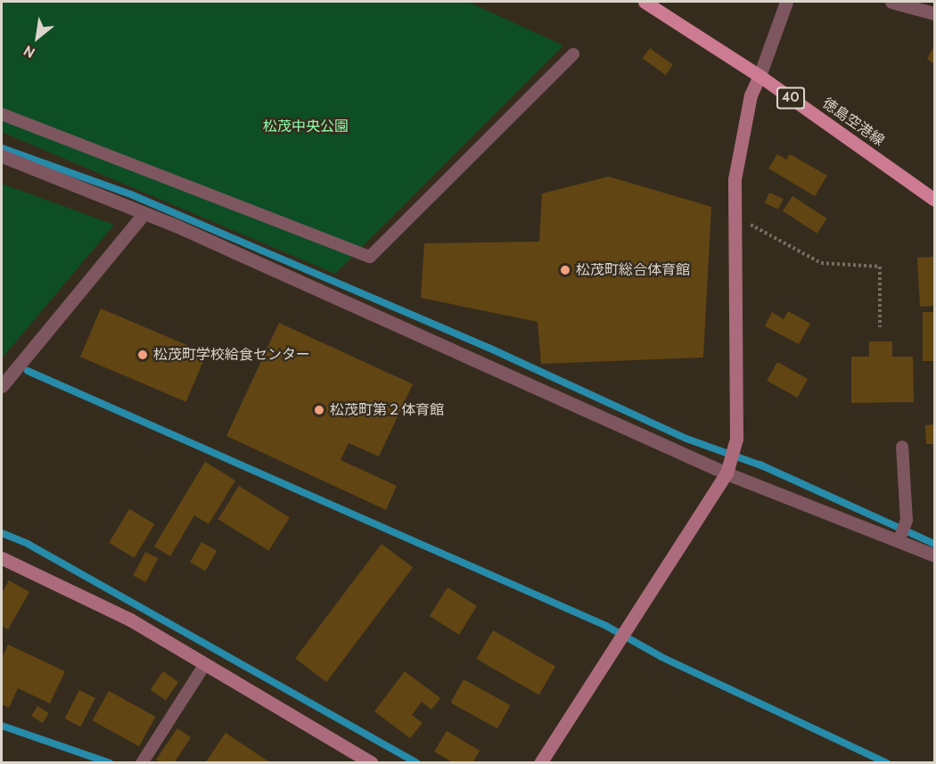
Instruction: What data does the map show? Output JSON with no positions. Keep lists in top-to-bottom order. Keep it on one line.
{"streets":{"main road":["40","徳島空港線"]},"parks":["松茂中央公園"],"places":["松茂町総合体育館","松茂町学校給食センター","松茂町第２体育館"],"north":"bottom left"}
